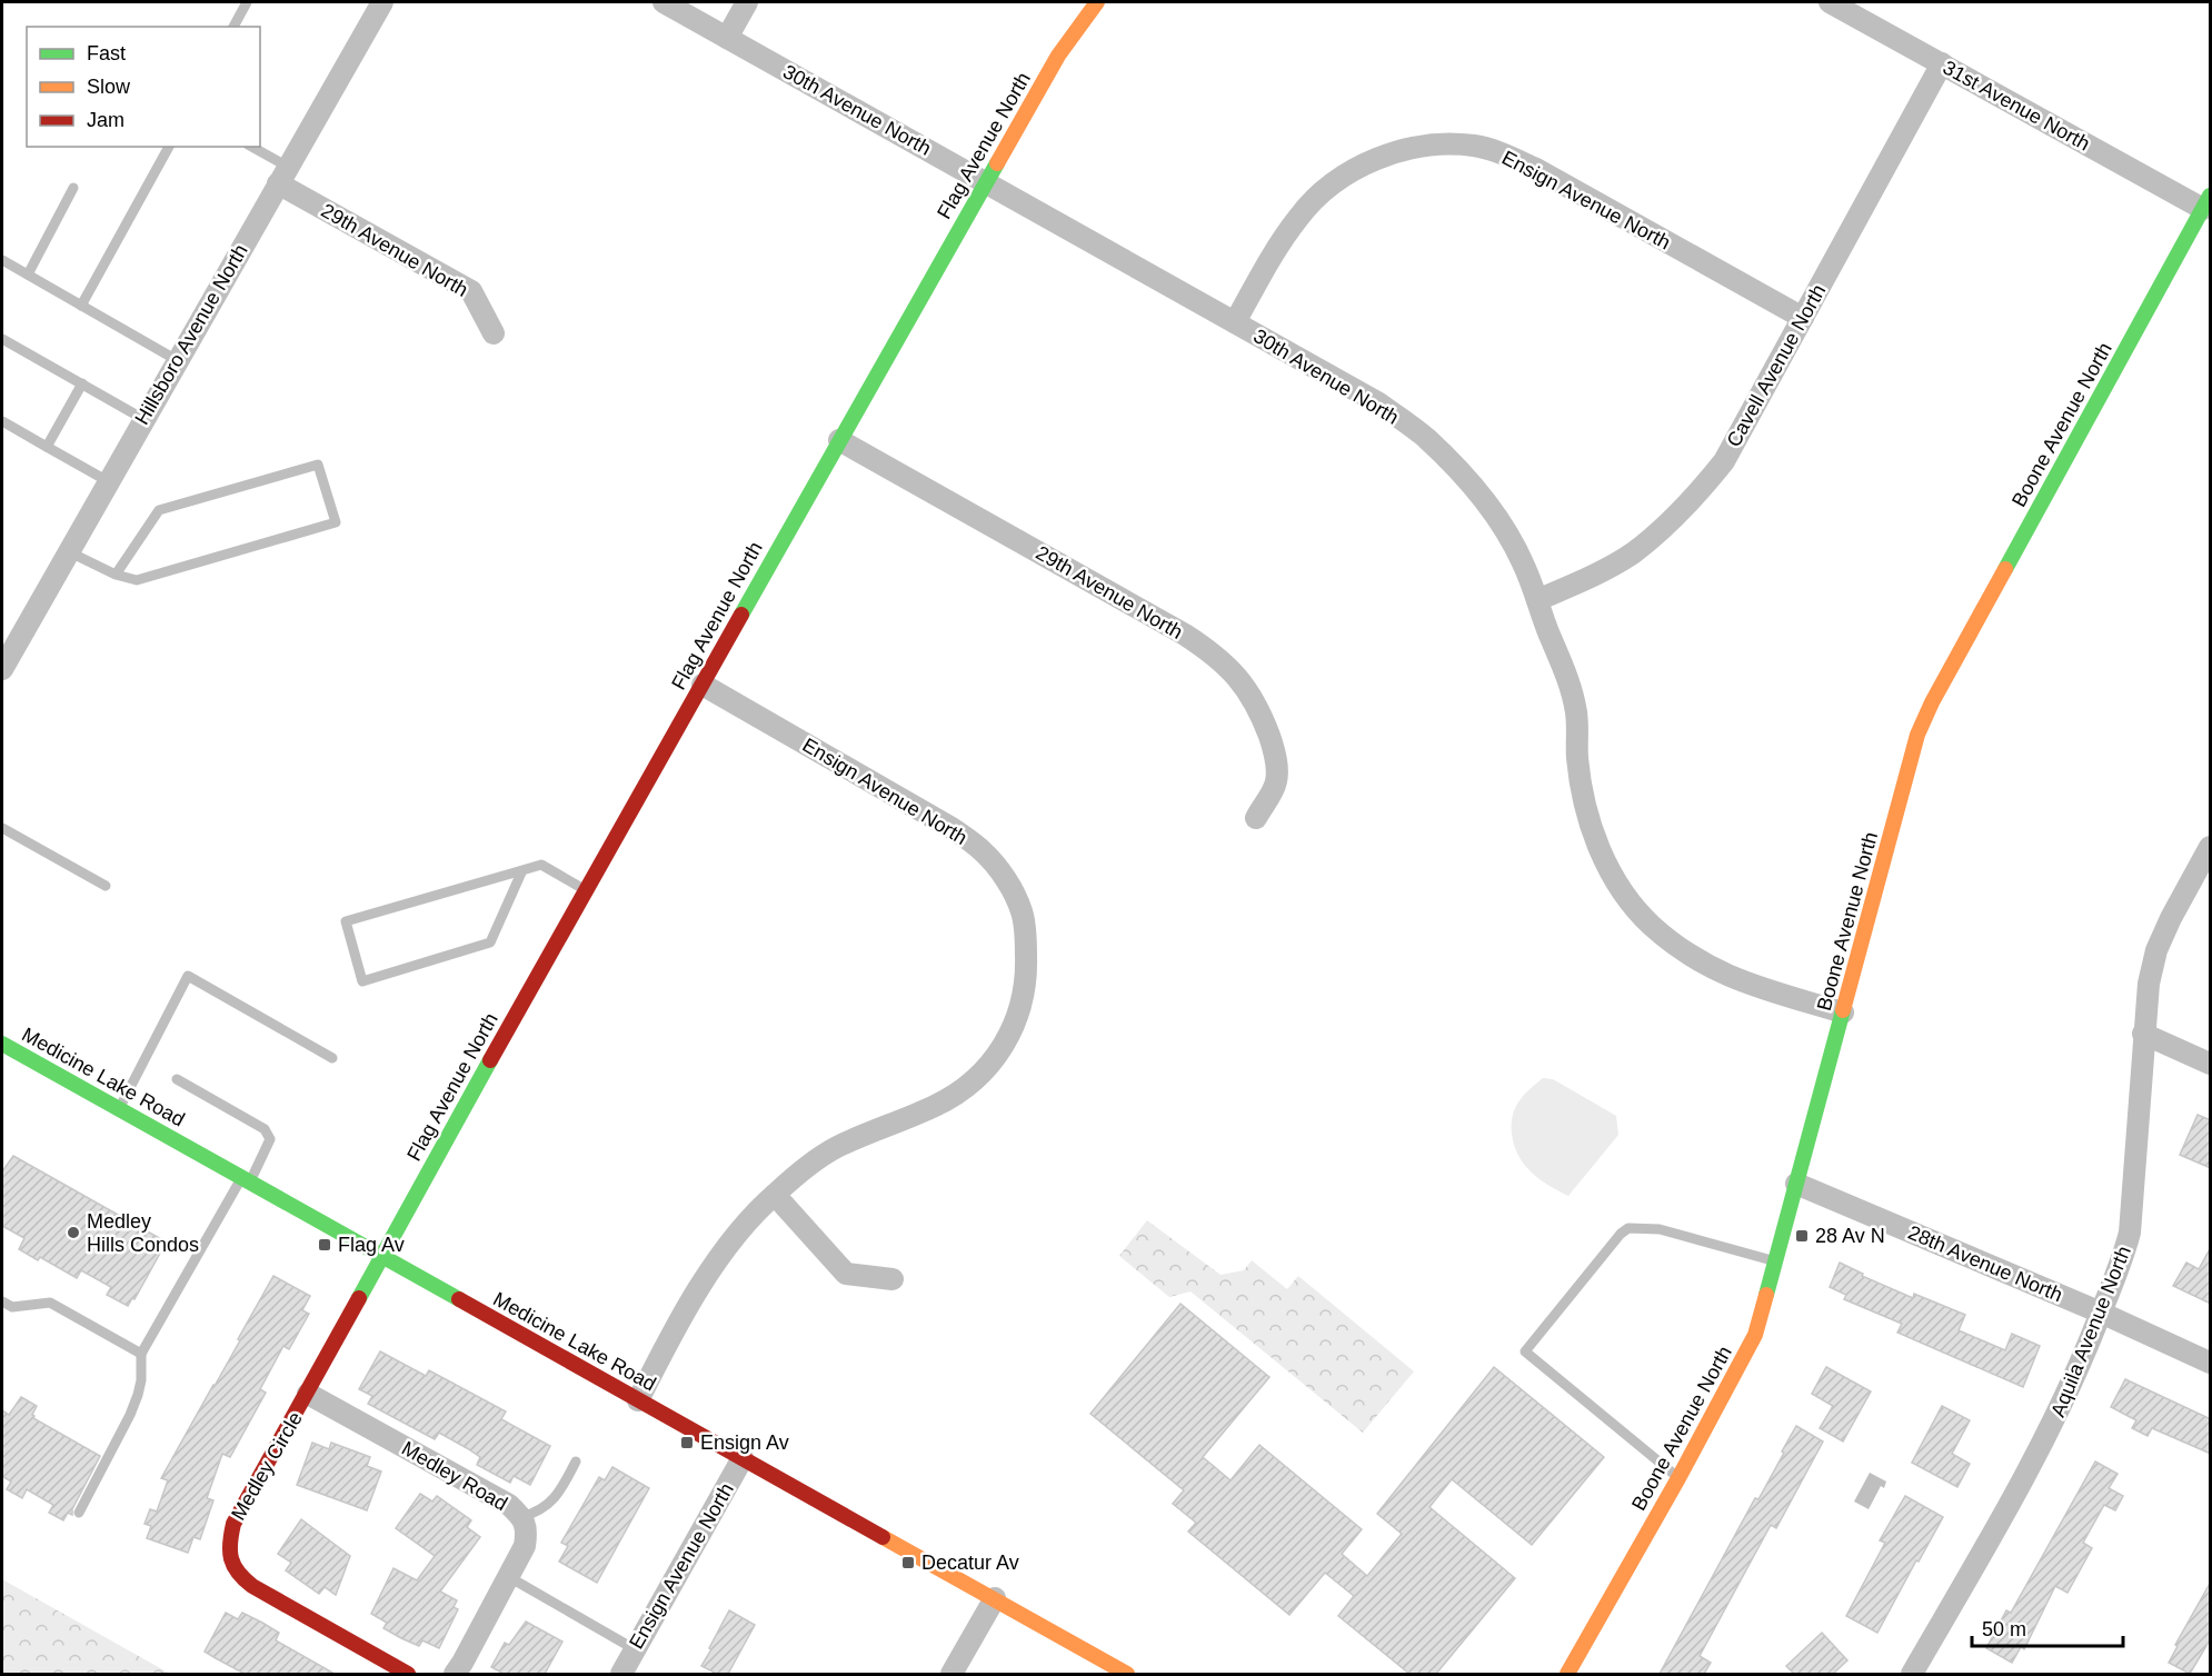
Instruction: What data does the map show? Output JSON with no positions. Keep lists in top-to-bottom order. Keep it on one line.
{"streets":{"street":["31st Avenue North","30th Avenue North","Flag Avenue North","Ensign Avenue North","29th Avenue North","Hillsboro Avenue North","Cavell Avenue North","Boone Avenue North","Medicine Lake Road","28th Avenue North","Aquila Avenue North","Medley Circle","Medley Road"]},"crossings":[["31st Avenue North","Cavell Avenue North"],["31st Avenue North","Boone Avenue North"],["30th Avenue North","Flag Avenue North"],["30th Avenue North","Ensign Avenue North"],["30th Avenue North","Cavell Avenue North"],["30th Avenue North","Boone Avenue North"],["Flag Avenue North","Ensign Avenue North"],["Flag Avenue North","29th Avenue North"],["Flag Avenue North","Medicine Lake Road"],["Flag Avenue North","Medley Circle"],["Ensign Avenue North","Cavell Avenue North"],["Ensign Avenue North","Medicine Lake Road"],["29th Avenue North","Hillsboro Avenue North"],["Boone Avenue North","28th Avenue North"],["Medicine Lake Road","Medley Circle"],["28th Avenue North","Aquila Avenue North"],["Medley Circle","Medley Road"]],"places":{"other":["Medley Hills Condos"],"transit":["28 Av N","Flag Av","Ensign Av","Decatur Av"]},"legend":["Fast","Slow","Jam"],"scale_bar":"50 m"}
